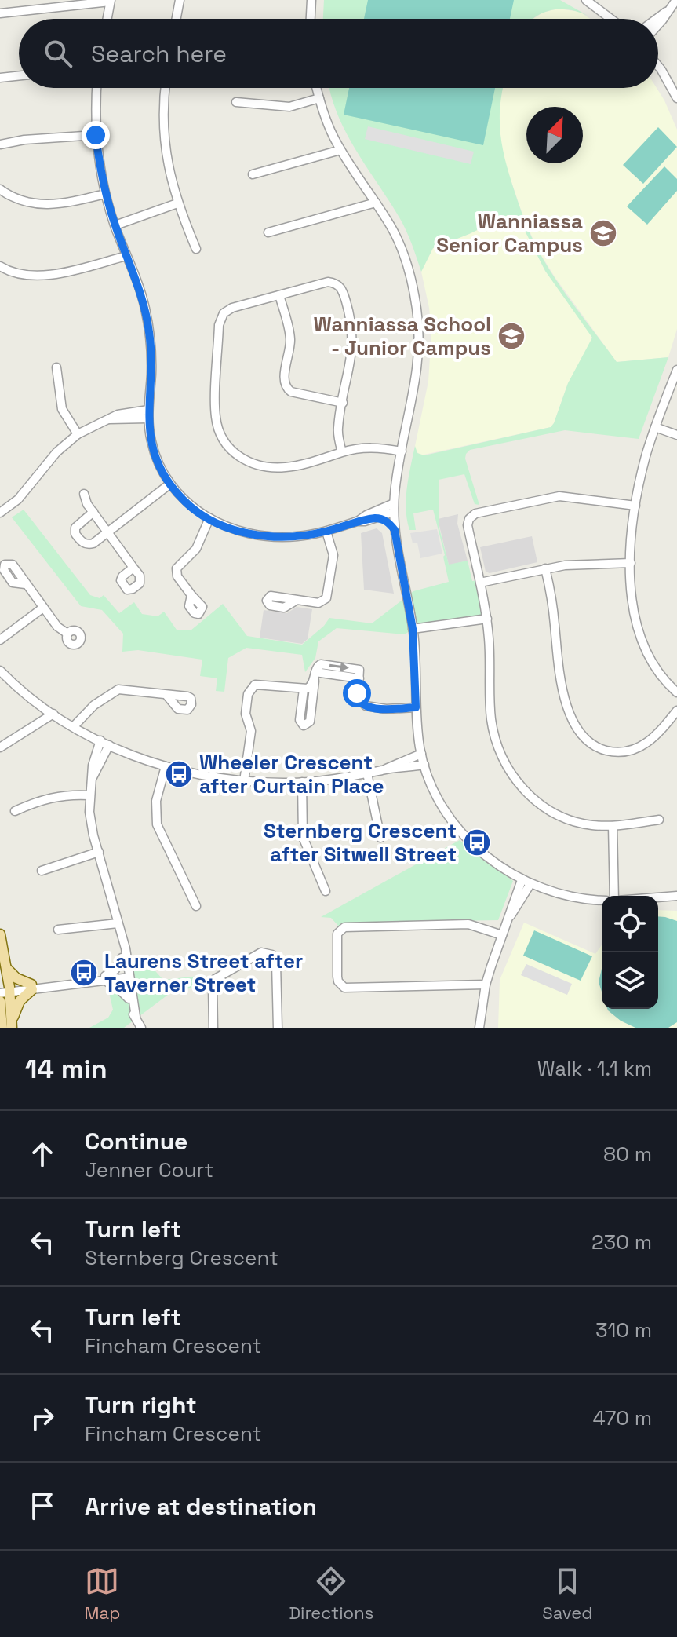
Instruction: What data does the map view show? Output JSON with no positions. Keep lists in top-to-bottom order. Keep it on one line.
{"places":{"school or university":["Wanniassa Senior Campus","Wanniassa School - Junior Campus"],"bus stop":["Wheeler Crescent after Curtain Place","Sternberg Crescent after Sitwell Street","Laurens Street after Taverner Street"]},"north":"top right","page":{"search":"Search here","heading":["14 min","Walk · 1.1 km"],"list":[["Continue","Jenner Court","80 m"],["Turn left","Sternberg Crescent","230 m"],["Turn left","Fincham Crescent","310 m"],["Turn right","Fincham Crescent","470 m"],"Arrive at destination"],"nav":["Map","Directions","Saved"]}}
